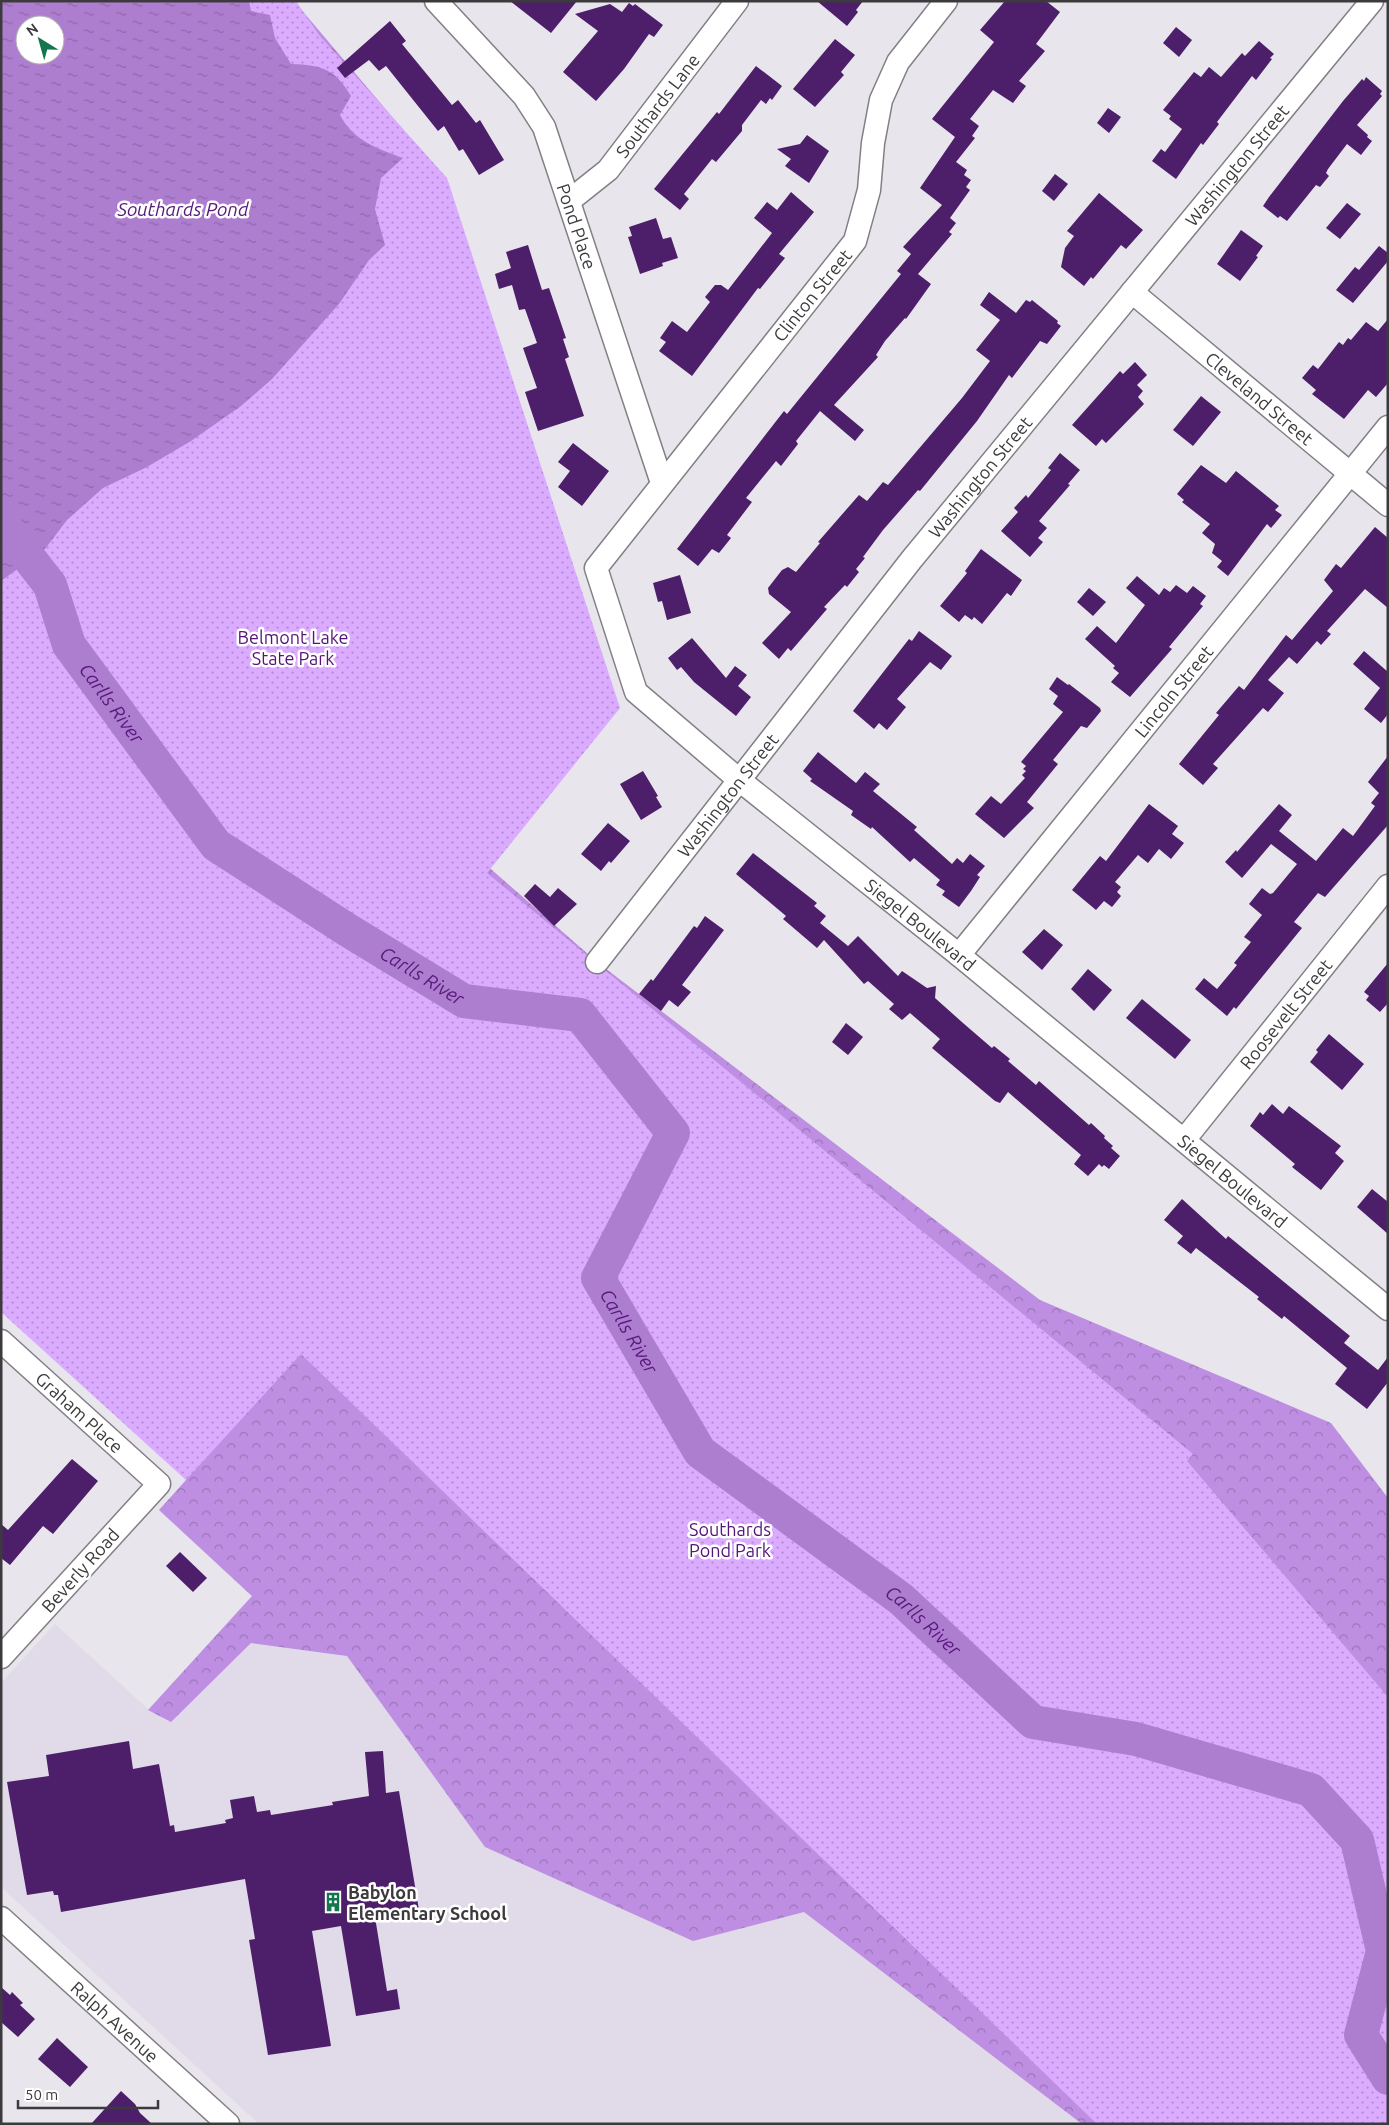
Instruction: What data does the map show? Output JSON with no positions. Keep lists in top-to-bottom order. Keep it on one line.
{"streets":{"street":["Southards Lane","Washington Street","Pond Place","Clinton Street","Cleveland Street","Lincoln Street","Siegel Boulevard","Roosevelt Street","Graham Place","Beverly Road","Ralph Avenue"]},"crossings":[["Southards Lane","Pond Place"],["Washington Street","Cleveland Street"],["Washington Street","Siegel Boulevard"],["Pond Place","Clinton Street"],["Pond Place","Siegel Boulevard"],["Clinton Street","Siegel Boulevard"],["Cleveland Street","Lincoln Street"],["Lincoln Street","Siegel Boulevard"],["Siegel Boulevard","Roosevelt Street"],["Graham Place","Beverly Road"]],"water":["Southards Pond","Carlls River"],"parks":["Belmont Lake State Park","Southards Pond Park"],"places":{"building":["Babylon Elementary School"]},"scale_bar":"50 m","north":"top left"}
